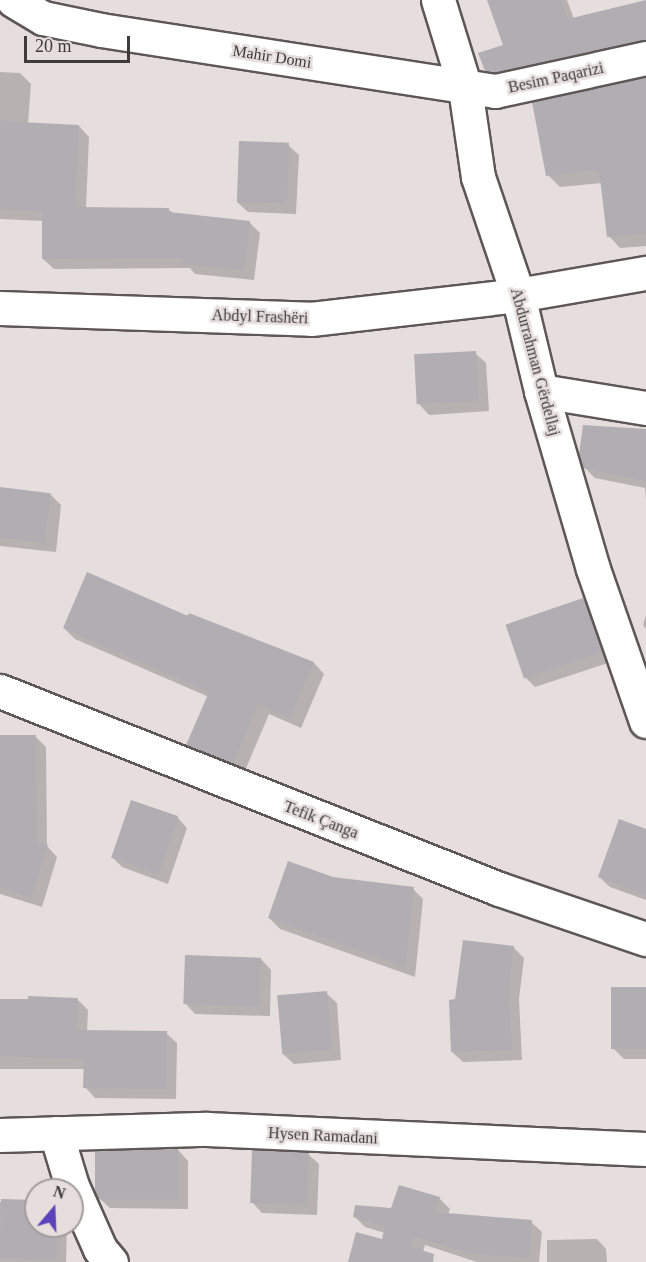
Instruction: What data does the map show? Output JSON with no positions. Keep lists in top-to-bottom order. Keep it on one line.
{"streets":{"street":["Mahir Domi","Besim Paqarizi","Abdyl Frashëri","Abdurrahman Gërdellaj","Tefik Çanga","Hysen Ramadani"]},"crossings":[["Mahir Domi","Besim Paqarizi"],["Mahir Domi","Abdurrahman Gërdellaj"],["Besim Paqarizi","Abdurrahman Gërdellaj"],["Abdyl Frashëri","Abdurrahman Gërdellaj"]],"scale_bar":"20 m","north":"top"}
